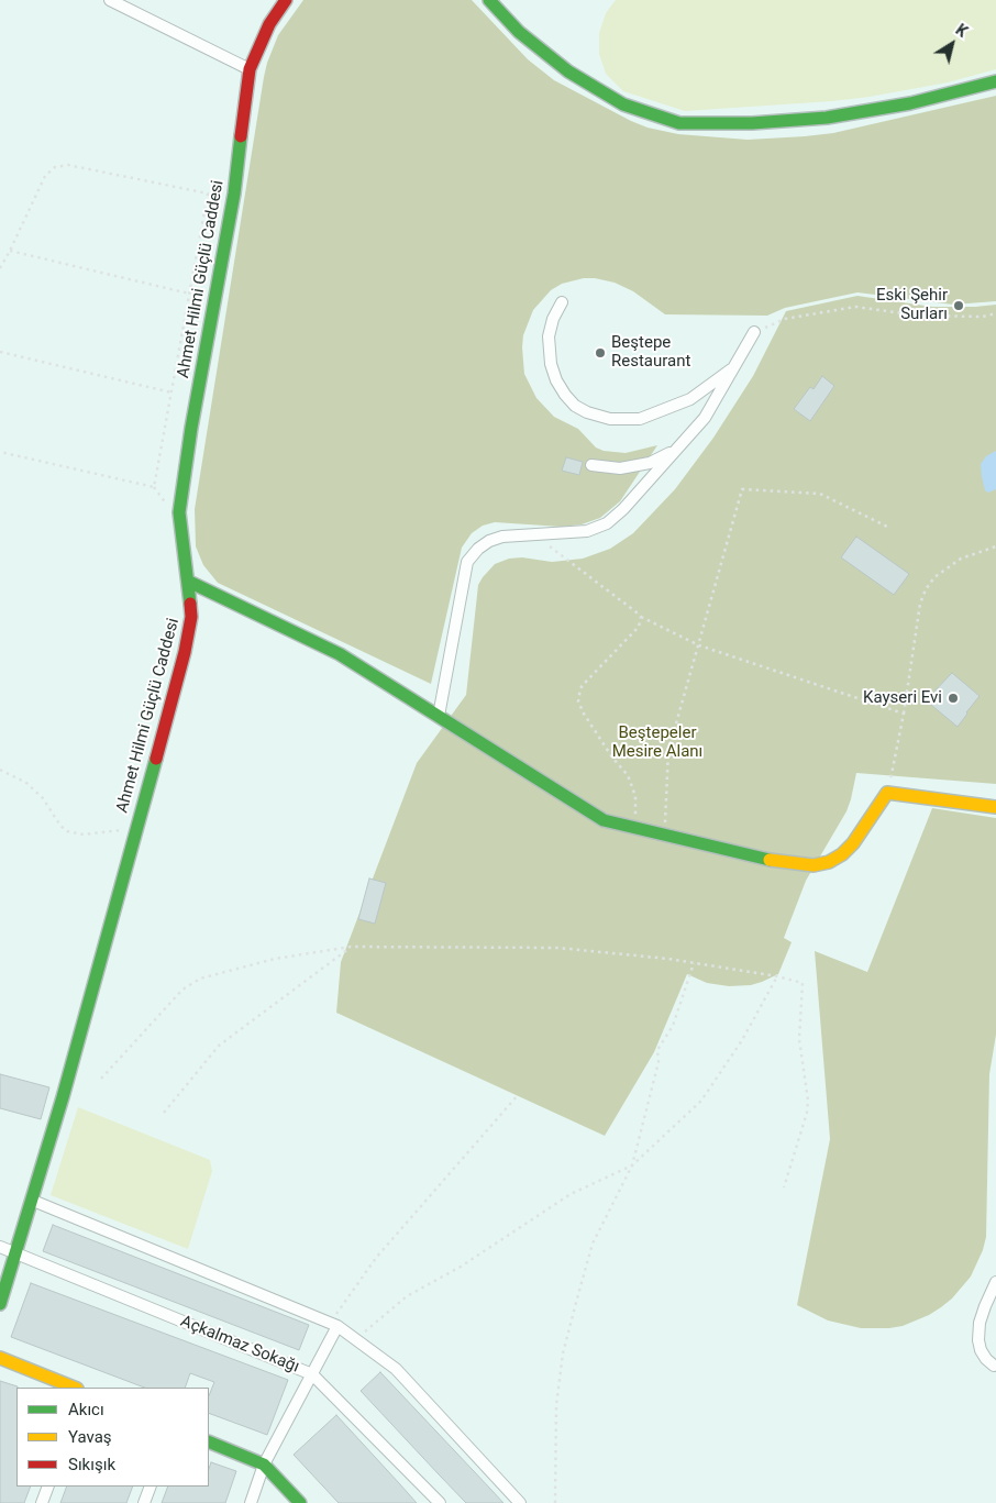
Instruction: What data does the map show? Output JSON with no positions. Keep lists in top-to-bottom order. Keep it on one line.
{"streets":{"street":["Ahmet Hilmi Güçlü Caddesi","Açkalmaz Sokağı"]},"crossings":[["Ahmet Hilmi Güçlü Caddesi","Açkalmaz Sokağı"]],"parks":["Beştepeler Mesire Alanı"],"places":["Eski Şehir Surları","Beştepe Restaurant","Kayseri Evi"],"legend":["Akıcı","Yavaş","Sıkışık"],"north":"top right"}
